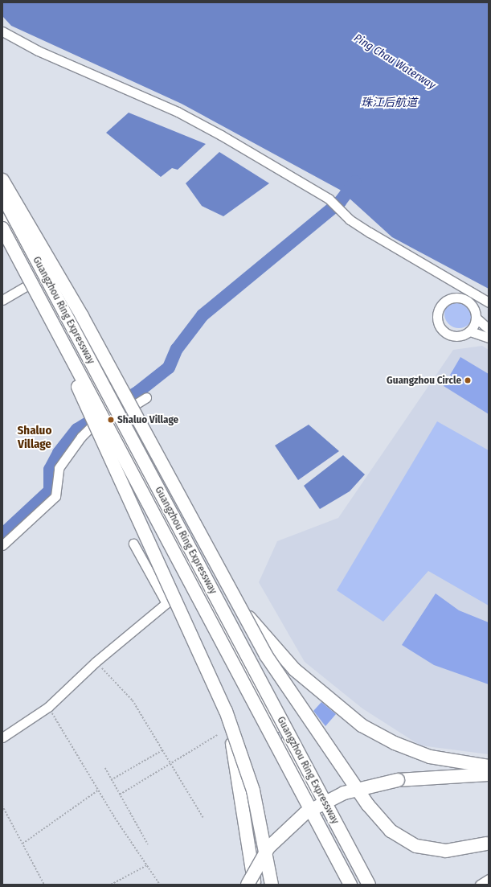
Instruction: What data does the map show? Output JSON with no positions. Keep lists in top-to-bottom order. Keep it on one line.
{"streets":{"highway":["Guangzhou Ring Expressway"]},"districts":["Shaluo Village"],"water":["Ping Chau Waterway","珠江后航道"],"places":["Guangzhou Circle","Shaluo Village"]}
